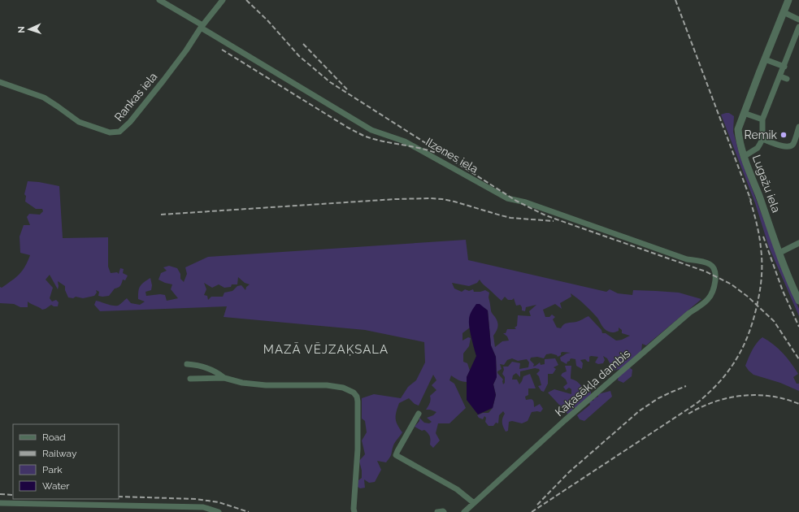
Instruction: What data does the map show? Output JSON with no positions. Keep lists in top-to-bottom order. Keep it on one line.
{"streets":{"street":["Rankas iela","Ilzenes iela","Lugažu iela","Kaķasēkļa dambis"]},"crossings":[["Rankas iela","Ilzenes iela"],["Ilzenes iela","Kaķasēkļa dambis"]],"districts":["MAZĀ VĒJZAĶSALA"],"places":["Remik"],"legend":["Road","Railway","Park","Water"],"north":"left"}
